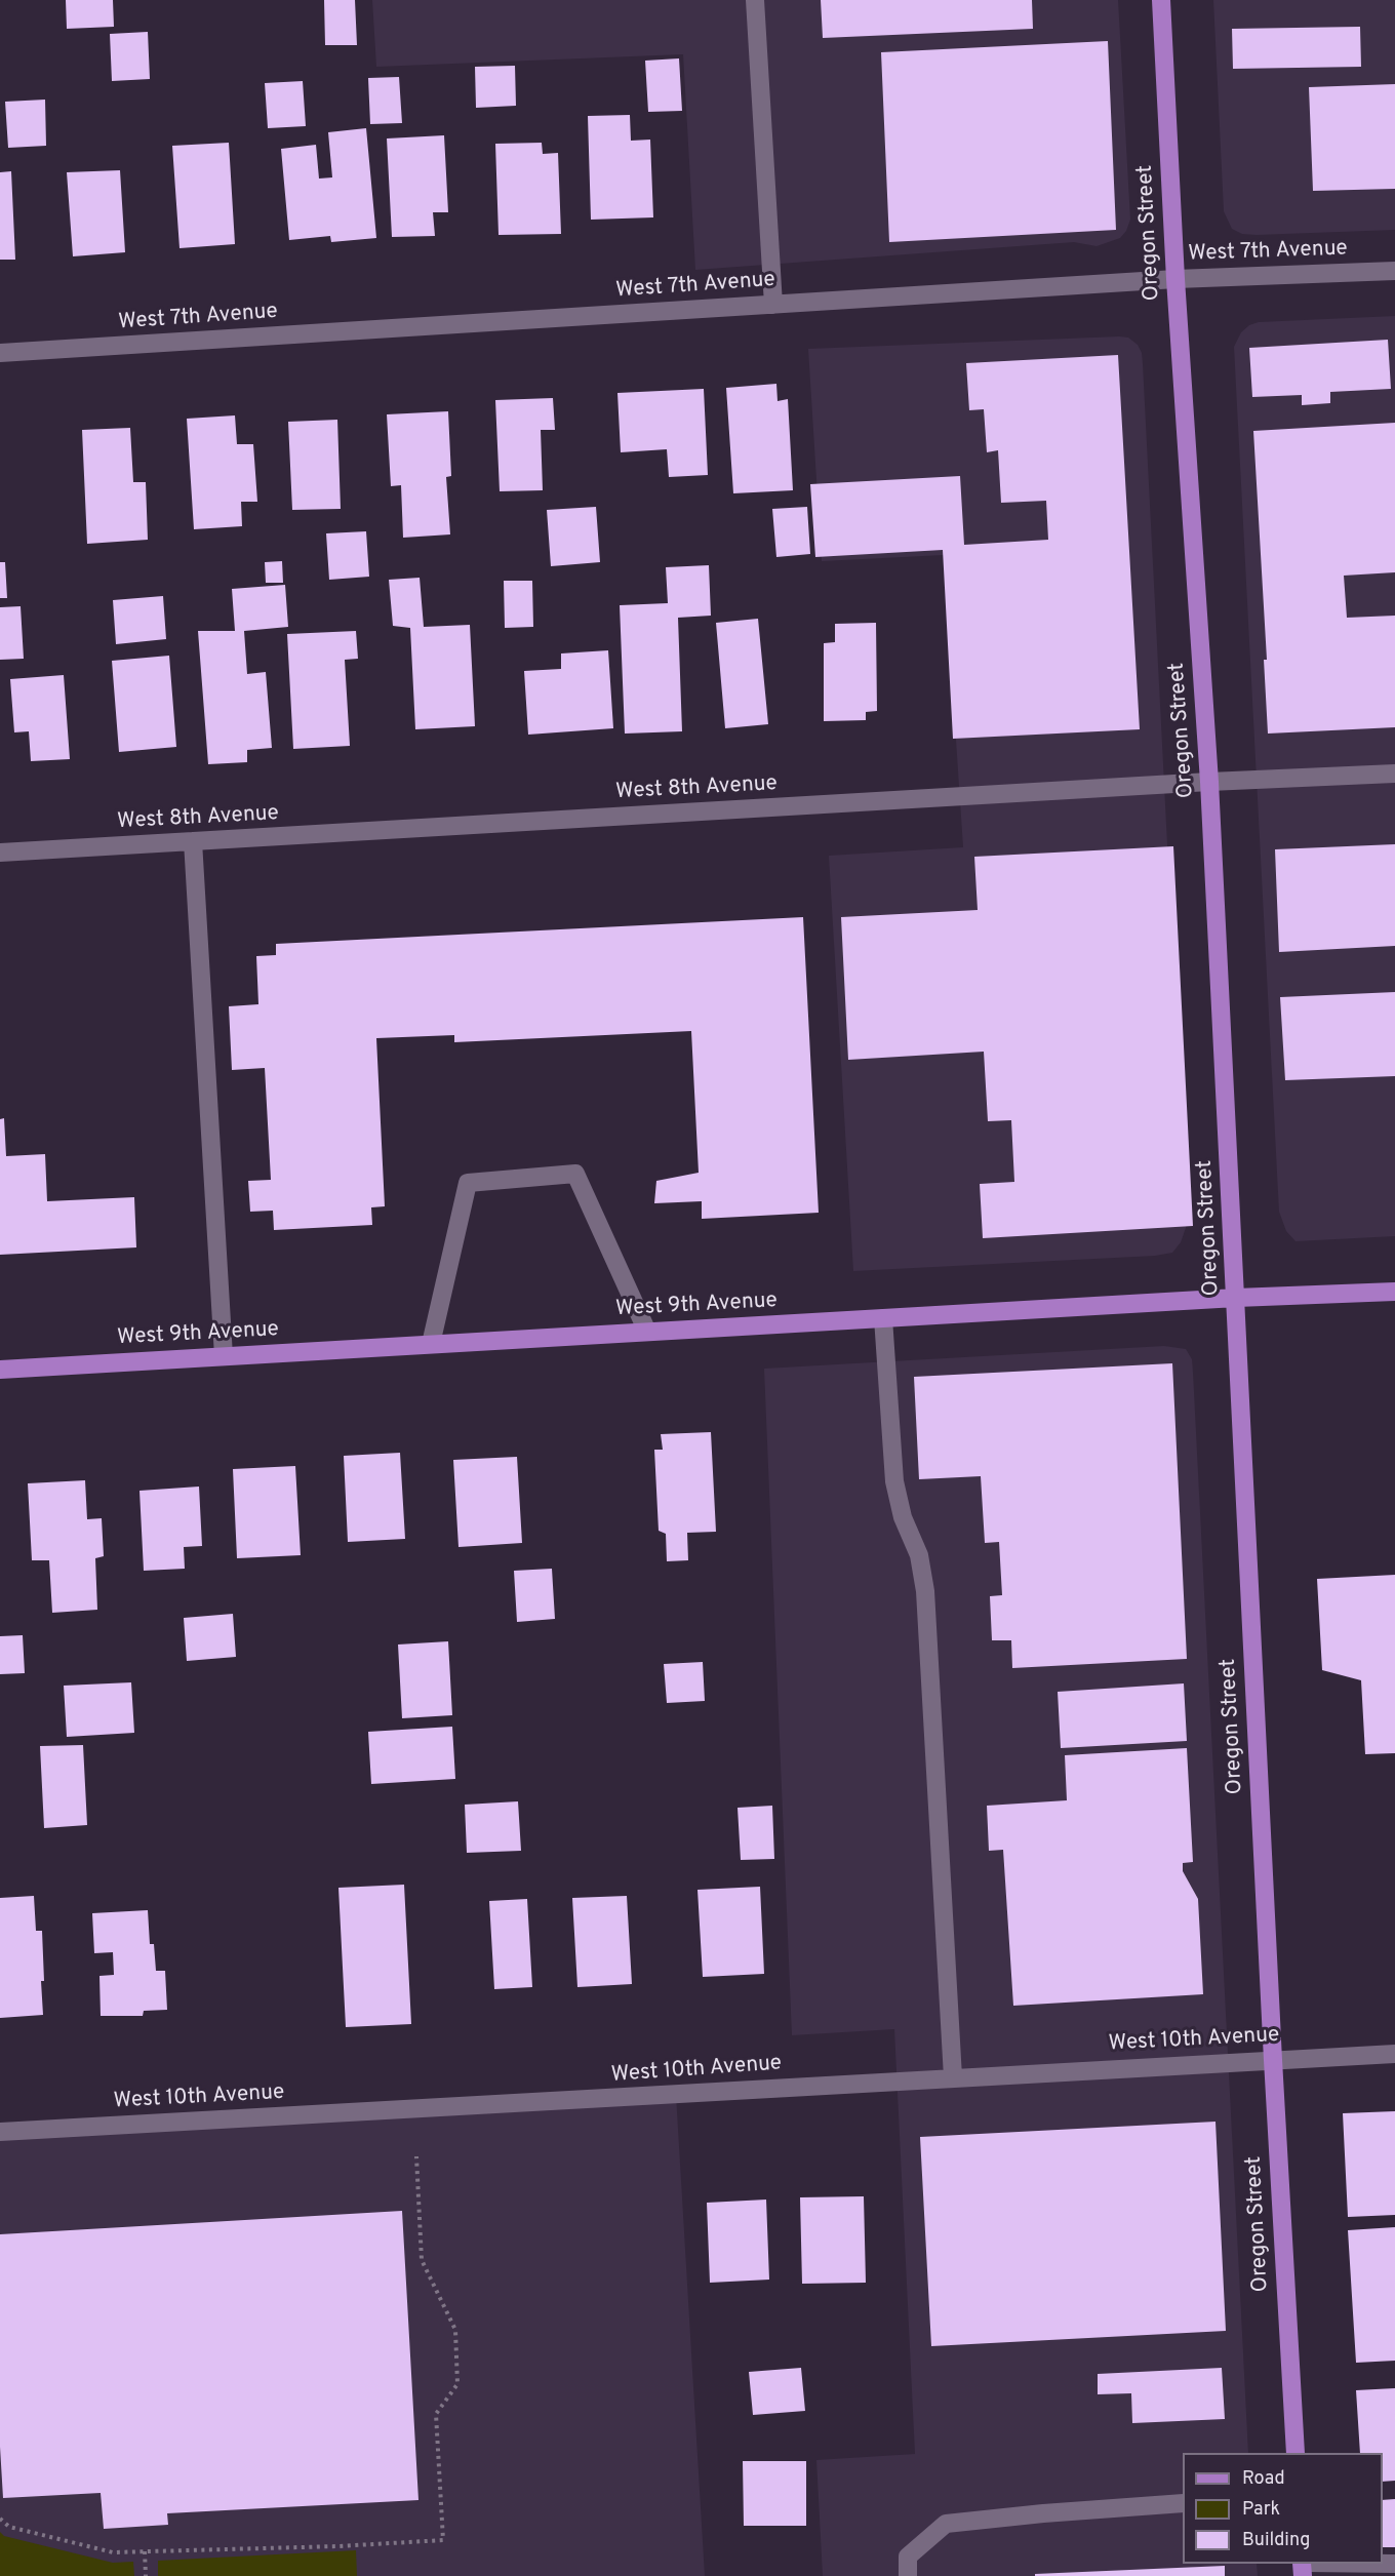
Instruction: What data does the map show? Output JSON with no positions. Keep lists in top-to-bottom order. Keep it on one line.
{"streets":{"main road":["Oregon Street","West 9th Avenue"],"street":["West 7th Avenue","West 8th Avenue","West 10th Avenue"]},"crossings":[["Oregon Street","West 7th Avenue"],["Oregon Street","West 8th Avenue"],["Oregon Street","West 9th Avenue"],["Oregon Street","West 10th Avenue"]],"legend":["Road","Park","Building"]}
